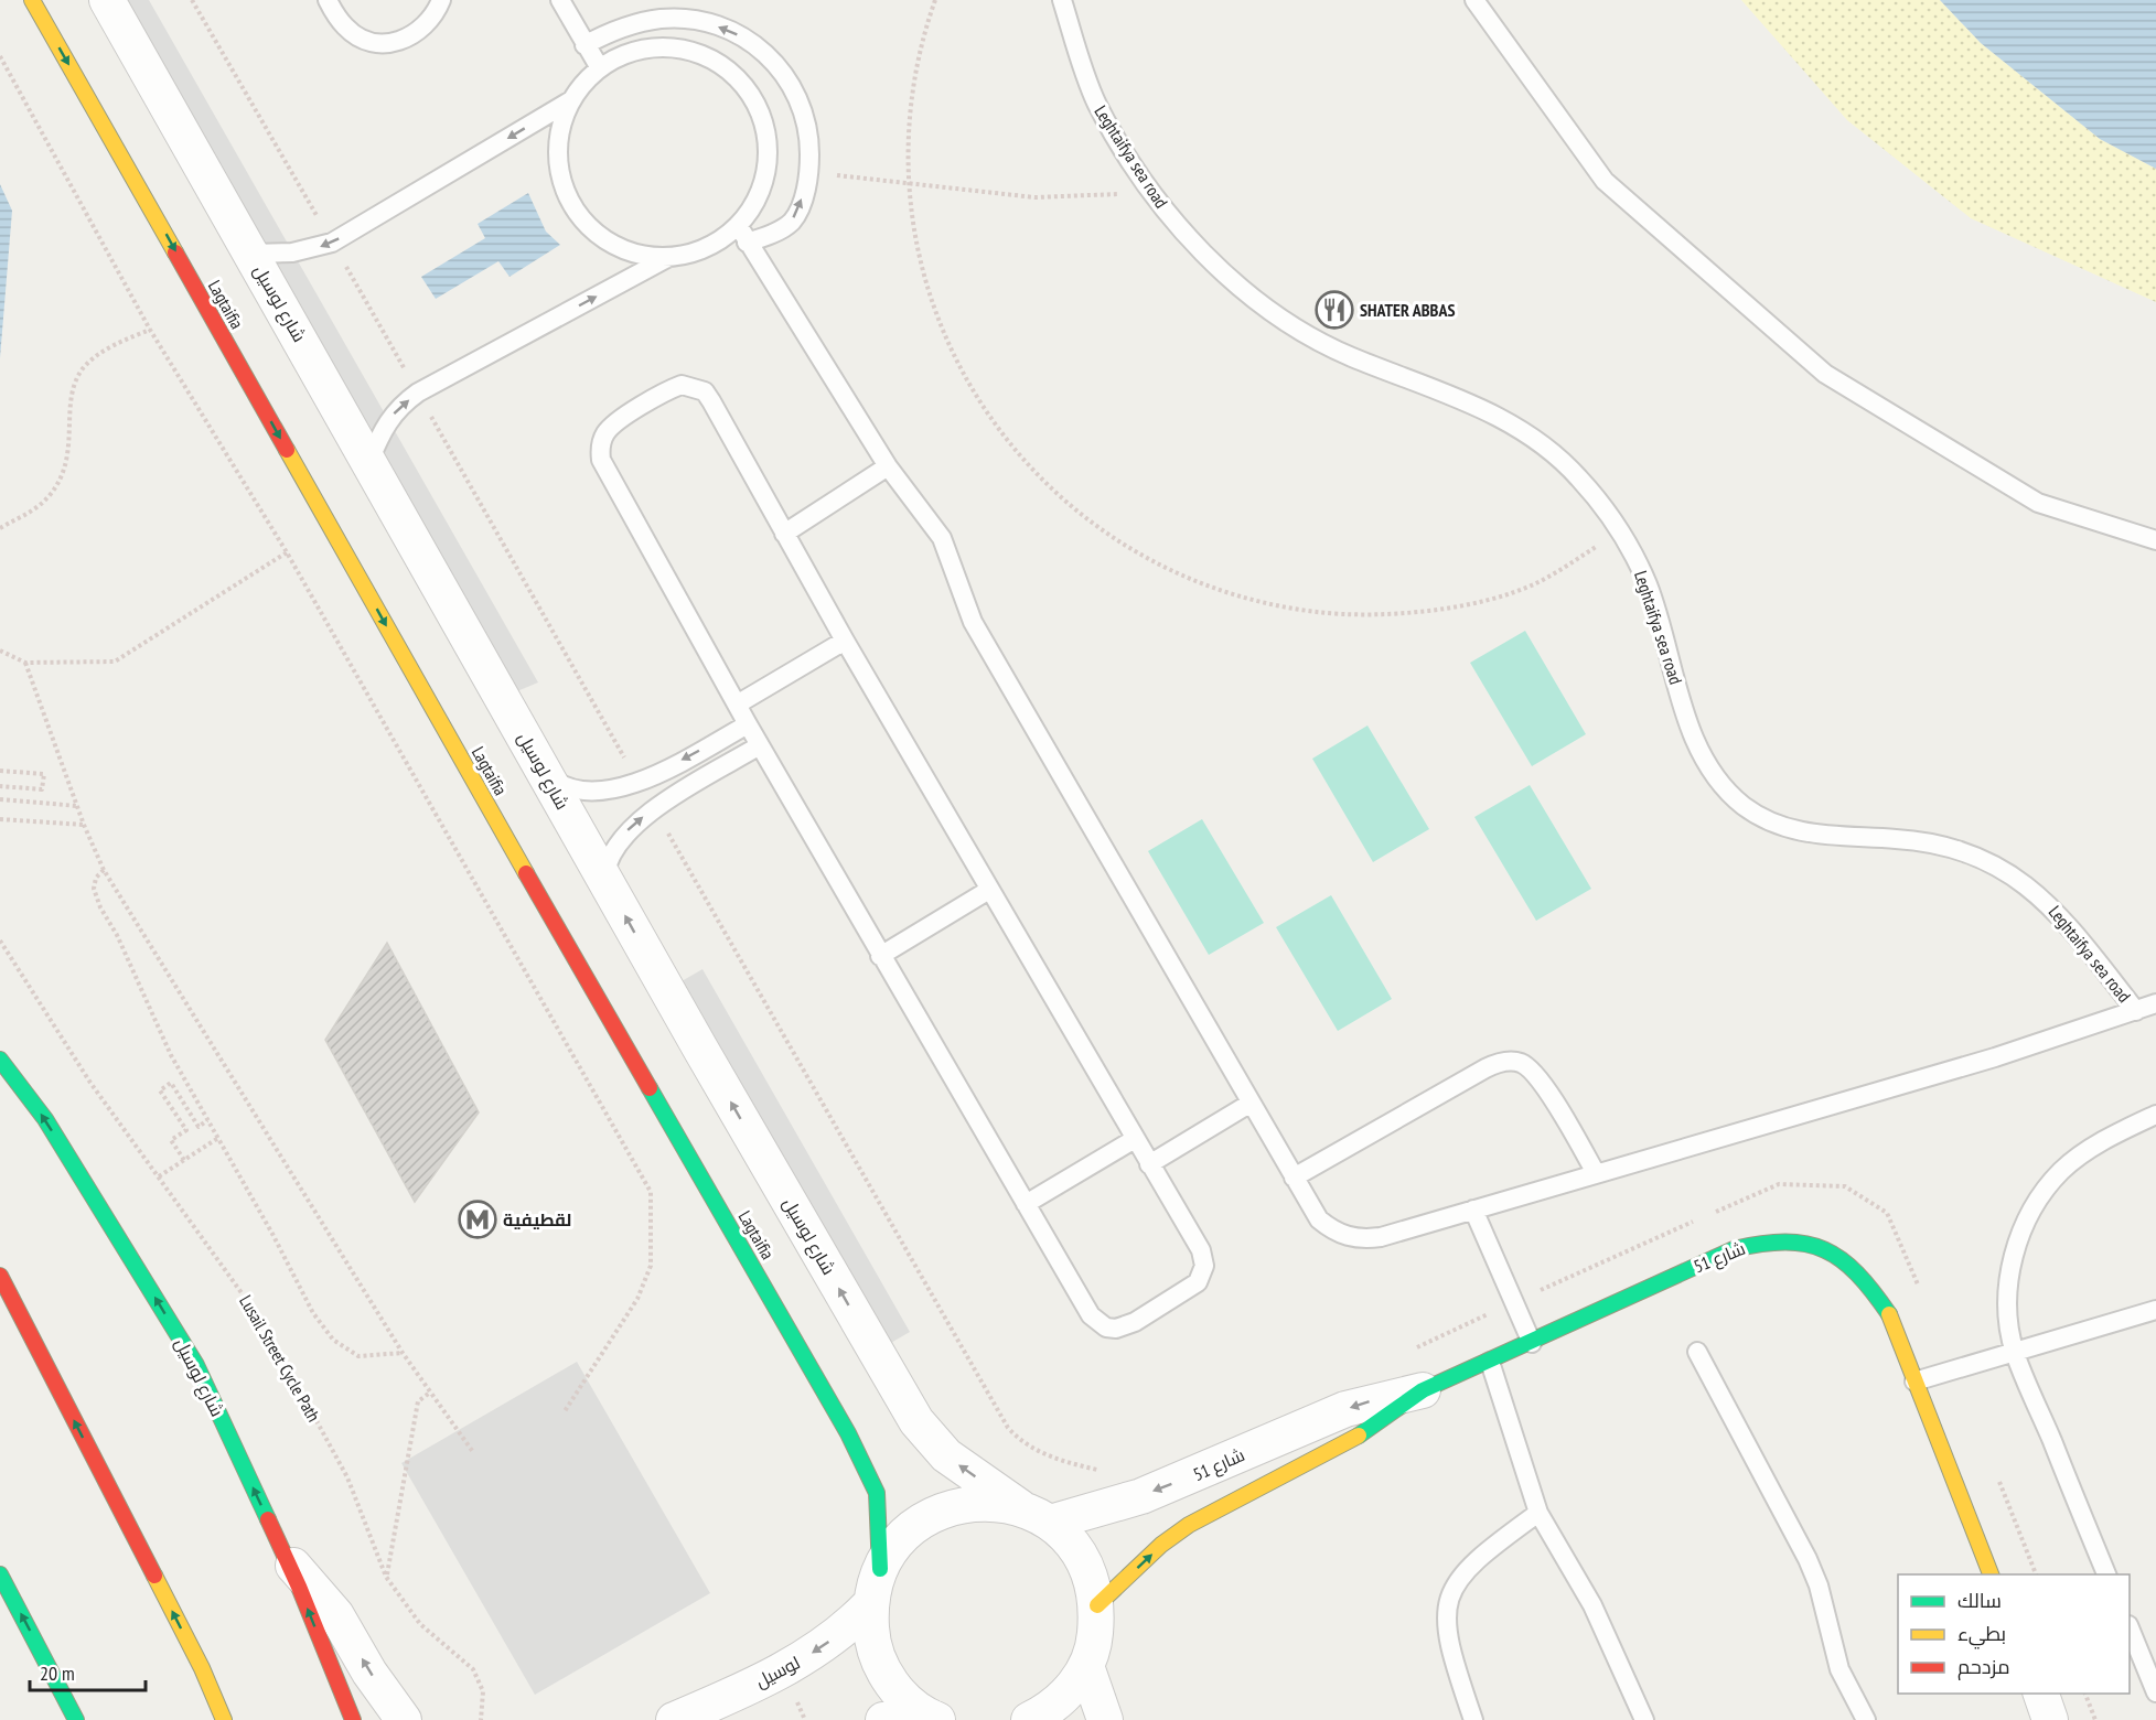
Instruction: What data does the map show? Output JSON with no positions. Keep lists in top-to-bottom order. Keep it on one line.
{"streets":{"main road":["شارع لوسيل","Lagtaifia","شارع 51"],"street":["لوسيل"],"lane":["Leghtaifya sea road"],"path":["Lusail Street Cycle Path"]},"crossings":[["شارع لوسيل","شارع 51"]],"one_way":["شارع لوسيل","Lagtaifia","لوسيل"],"places":{"restaurant":["SHATER ABBAS"],"metro station":["لقطيفية"]},"legend":["سالك","بطيء","مزدحم"],"scale_bar":"20 m"}
